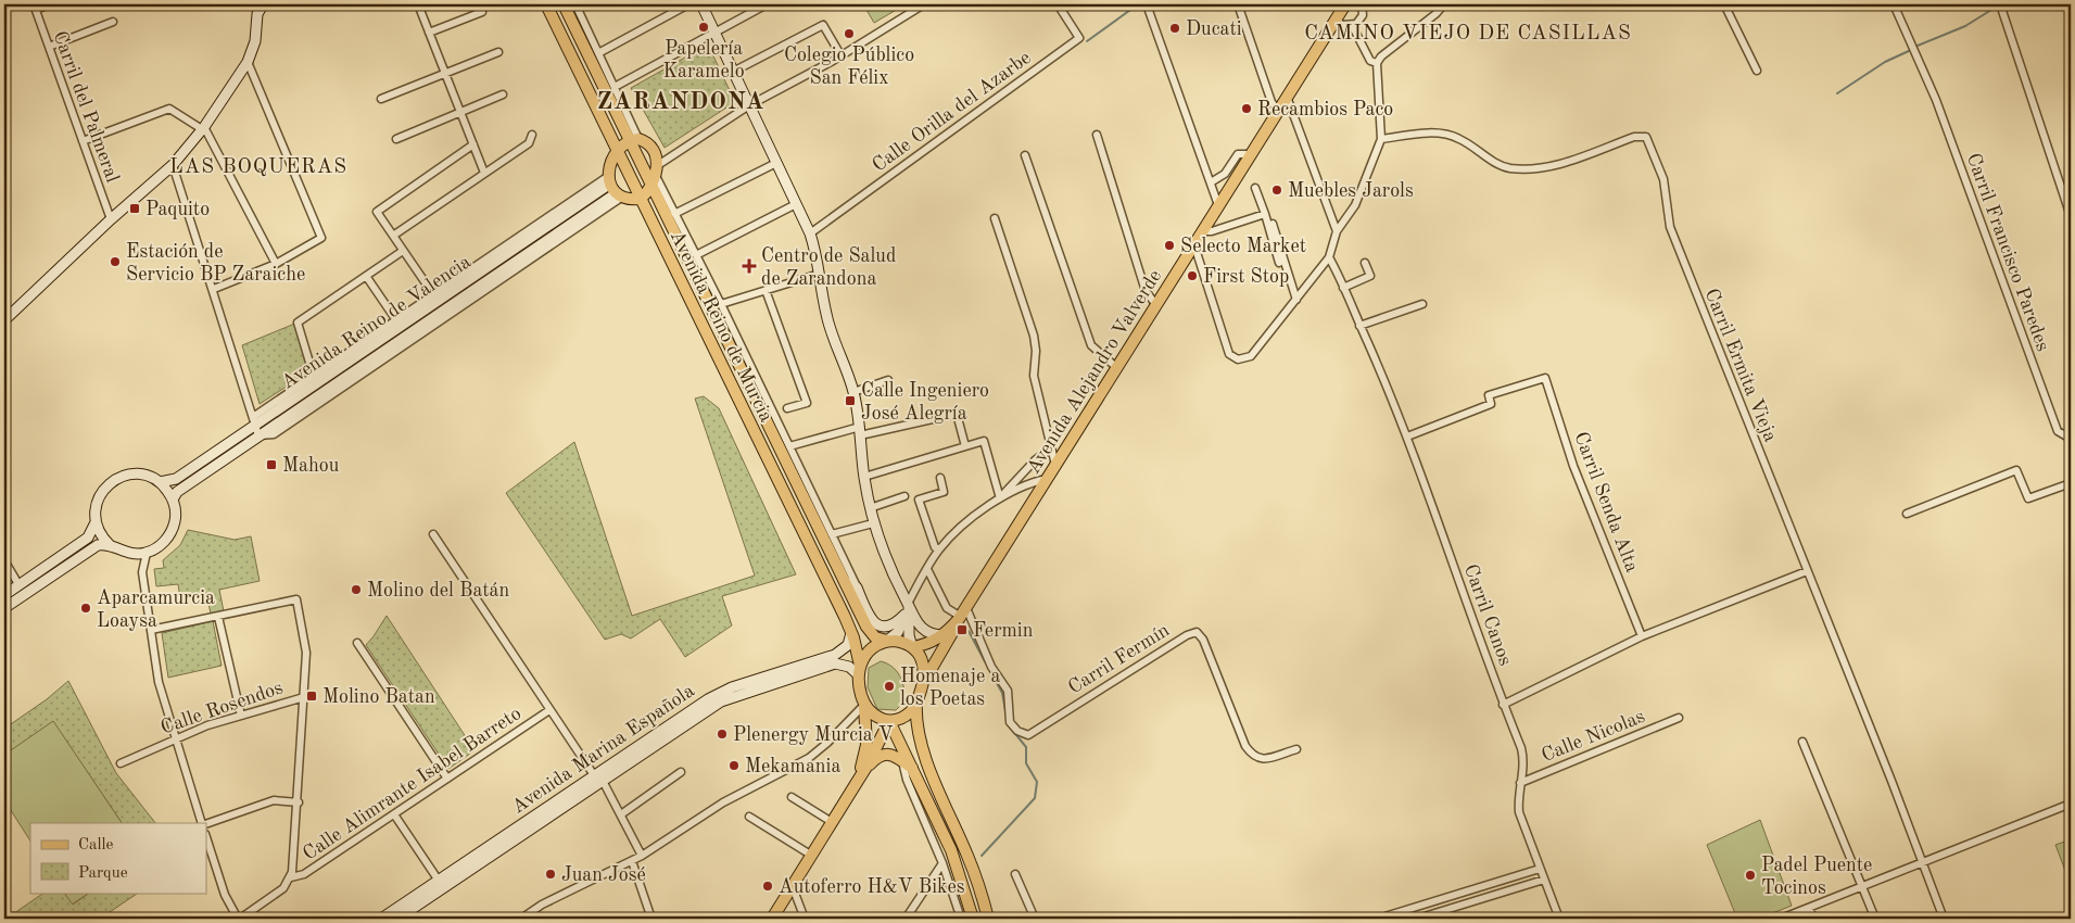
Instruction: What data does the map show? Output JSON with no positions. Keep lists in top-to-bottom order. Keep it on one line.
{"streets":{"main road":["Avenida Reino de Valencia","Avenida Reino de Murcia","Avenida Alejandro Valverde","Avenida Marina Española"],"street":["Carril del Palmeral","Calle Orilla del Azarbe","Carril Francisco Paredes","Carril Ermita Vieja","Carril Senda Alta","Carril Canos","Carril Fermín","Calle Rosendos","Calle Nicolas","Calle Alimrante Isabel Barreto"]},"crossings":[["Avenida Reino de Murcia","Avenida Marina Española"],["Avenida Alejandro Valverde","Carril Fermín"],["Carril Senda Alta","Carril Canos"],["Carril Canos","Calle Nicolas"]],"districts":["CAMINO VIEJO DE CASILLAS","ZARANDONA","LAS BOQUERAS"],"places":{"other":["Papelería Karamelo","Ducati","Colegio Público San Félix","Recambios Paco","Muebles Jarols","Selecto Market","Estación de Servicio BP Zaraiche","First Stop","Molino del Batán","Aparcamurcia Loaysa","Homenaje a los Poetas","Plenergy Murcia V","Mekamania","Juan José","Padel Puente Tocinos","Autoferro H&V Bikes"],"transit":["Paquito","Calle Ingeniero José Alegría","Mahou","Fermin","Molino Batan"],"health":["Centro de Salud de Zarandona"]},"legend":["Calle","Parque"]}
